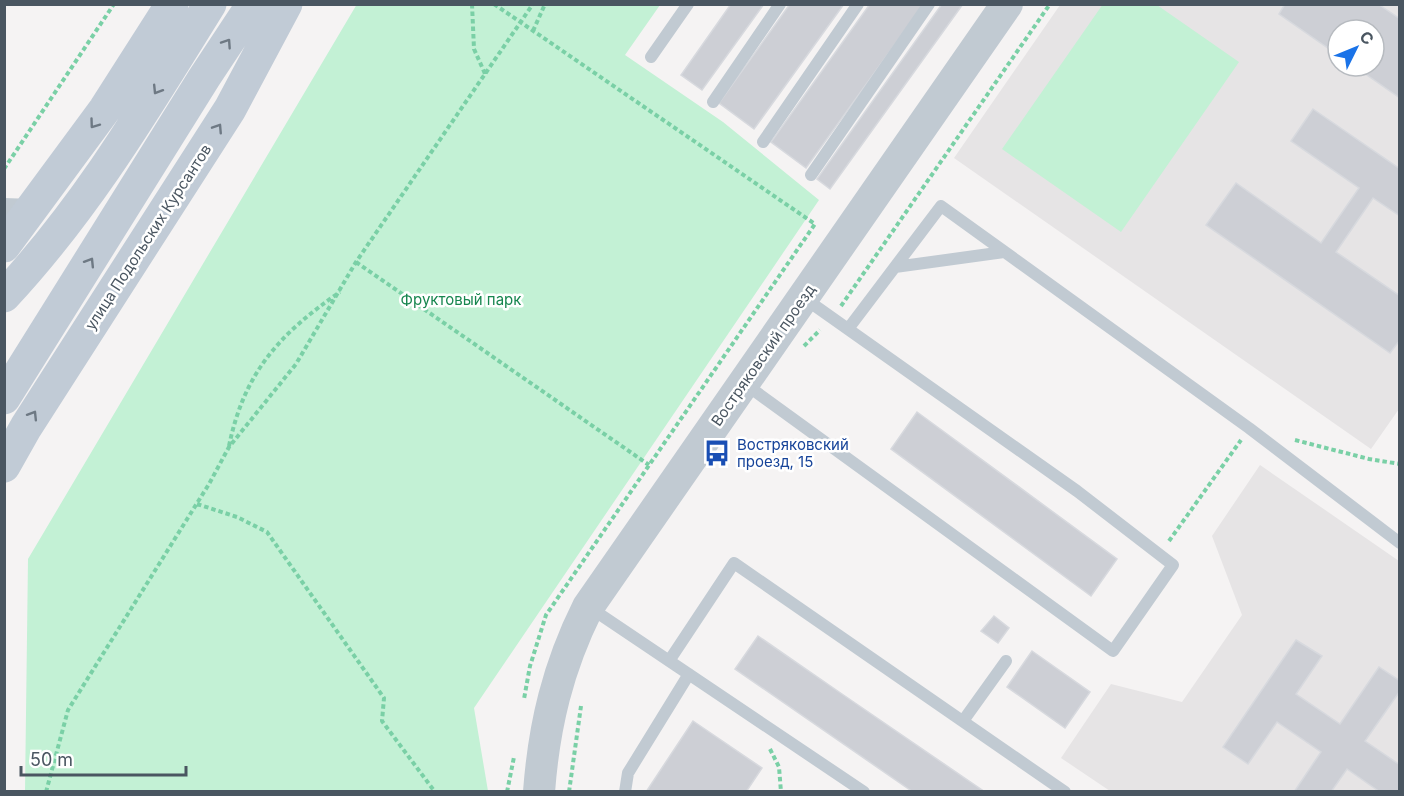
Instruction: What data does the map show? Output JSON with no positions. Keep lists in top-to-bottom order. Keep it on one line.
{"streets":{"main road":["улица Подольских Курсантов"],"street":["Востряковский проезд"]},"parks":["Фруктовый парк"],"places":{"bus stop":["Востряковский проезд, 15"]},"scale_bar":"50 m","north":"top right"}
